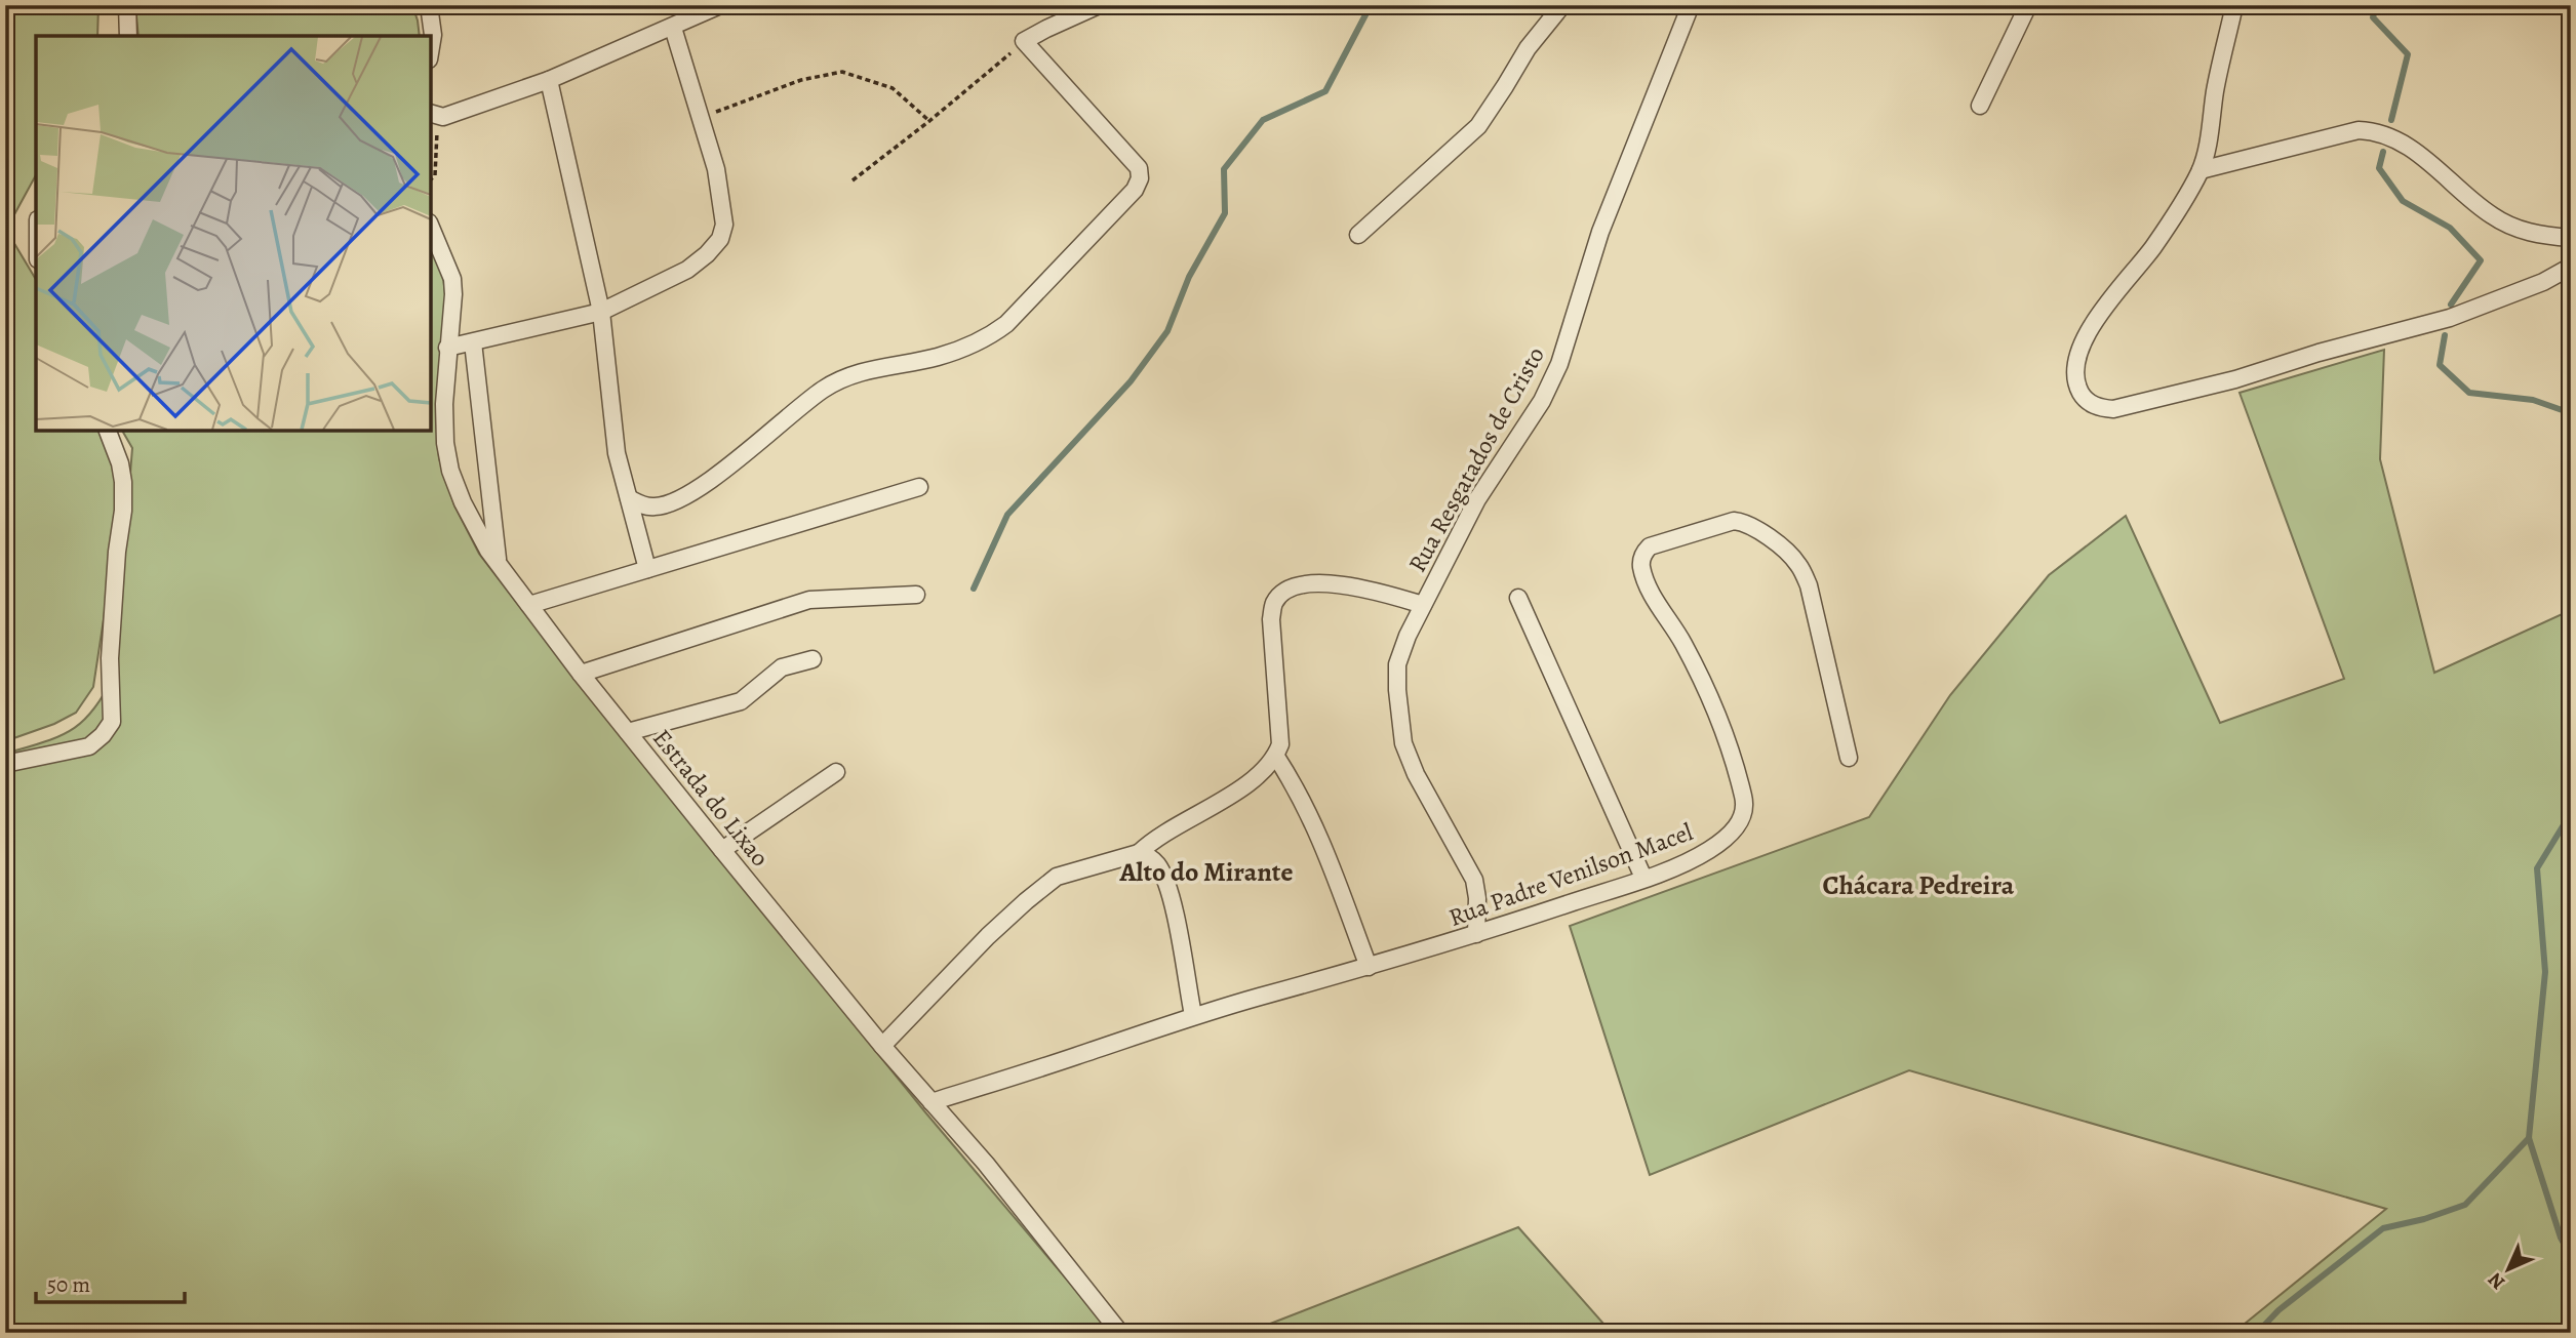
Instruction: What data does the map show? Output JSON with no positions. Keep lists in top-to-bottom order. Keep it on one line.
{"streets":{"street":["Rua Resgatados de Cristo","Estrada do Lixao","Rua Padre Venilson Macel"]},"crossings":[["Rua Resgatados de Cristo","Rua Padre Venilson Macel"],["Estrada do Lixao","Rua Padre Venilson Macel"]],"districts":["Alto do Mirante","Chácara Pedreira"],"scale_bar":"50 m","north":"bottom left"}
